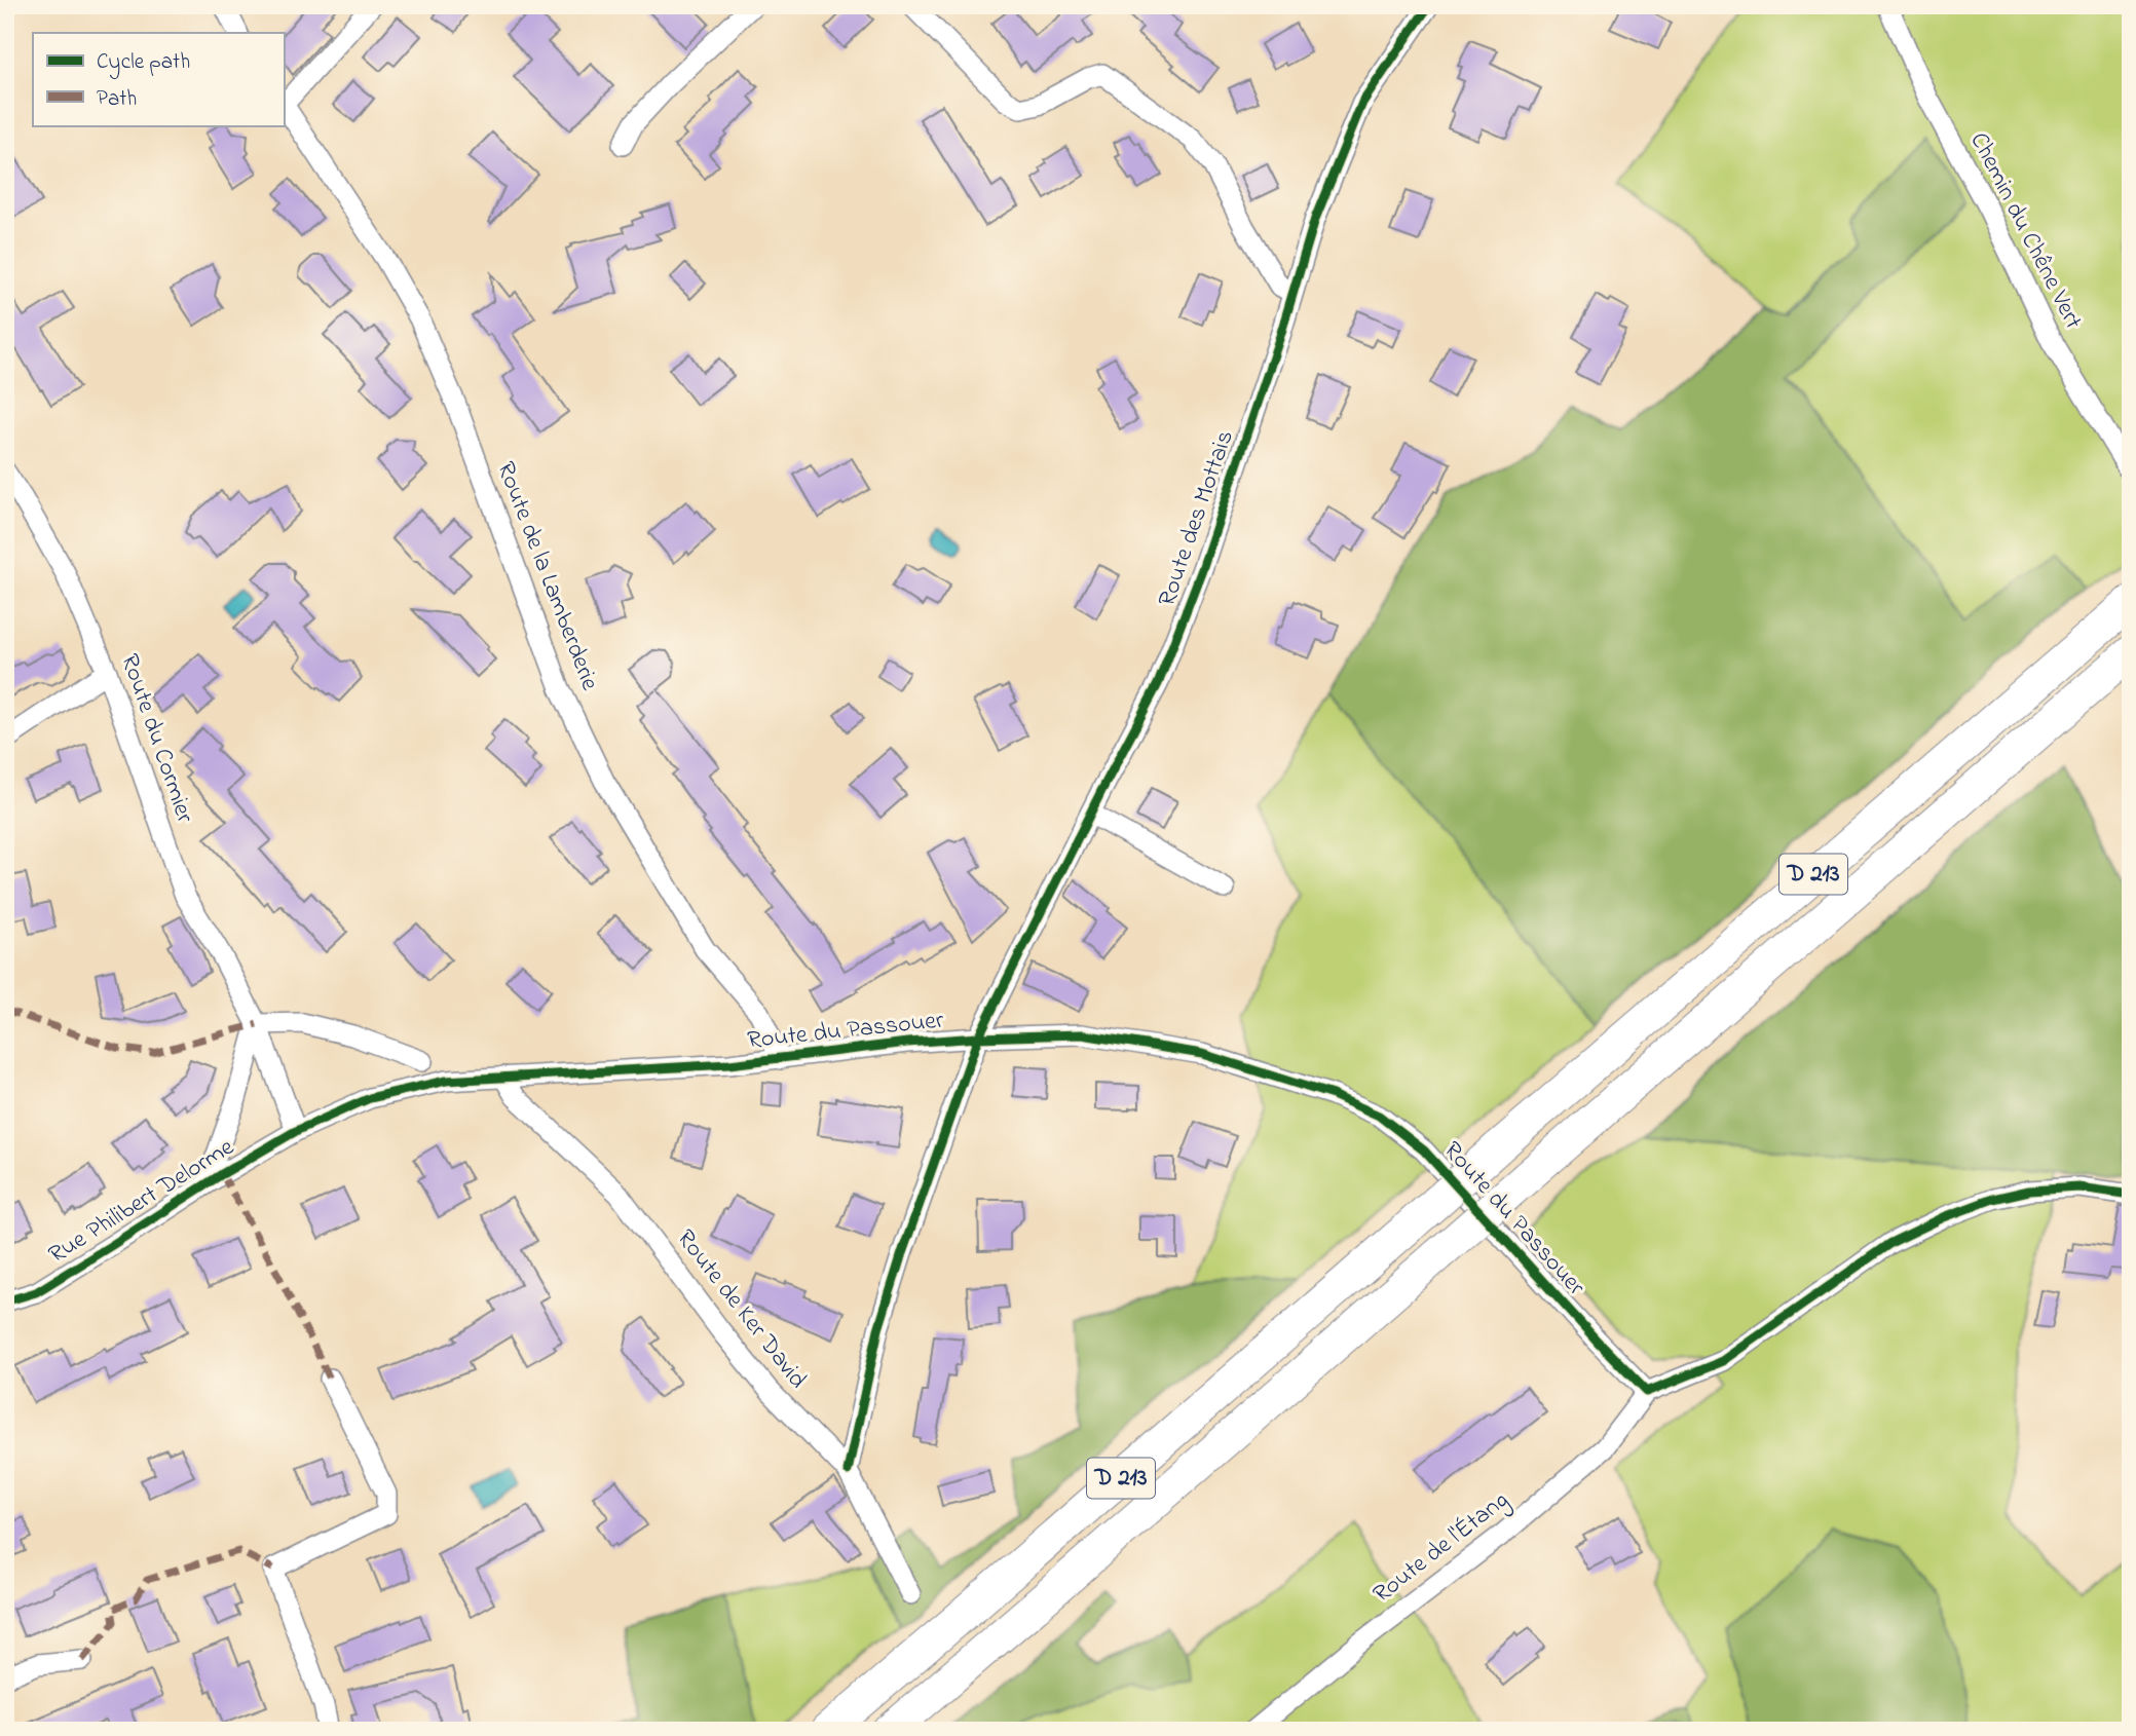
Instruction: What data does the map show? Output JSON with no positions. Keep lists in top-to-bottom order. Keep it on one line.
{"streets":{"highway":["D 213"],"street":["Chemin du Chêne Vert","Route des Mottais","Route de la Lamberderie","Route du Cormier","Route du Passouer","Rue Philibert Delorme","Route de Ker David","Route de l'Étang"]},"crossings":[["Route des Mottais","Route du Passouer"],["Route des Mottais","Route de Ker David"],["Route de la Lamberderie","Route du Passouer"],["Route du Cormier","Route du Passouer"],["Route du Cormier","Rue Philibert Delorme"],["Route du Passouer","Rue Philibert Delorme"],["Route du Passouer","Route de Ker David"],["Route du Passouer","Route de l'Étang"]],"legend":["Cycle path","Path"]}
